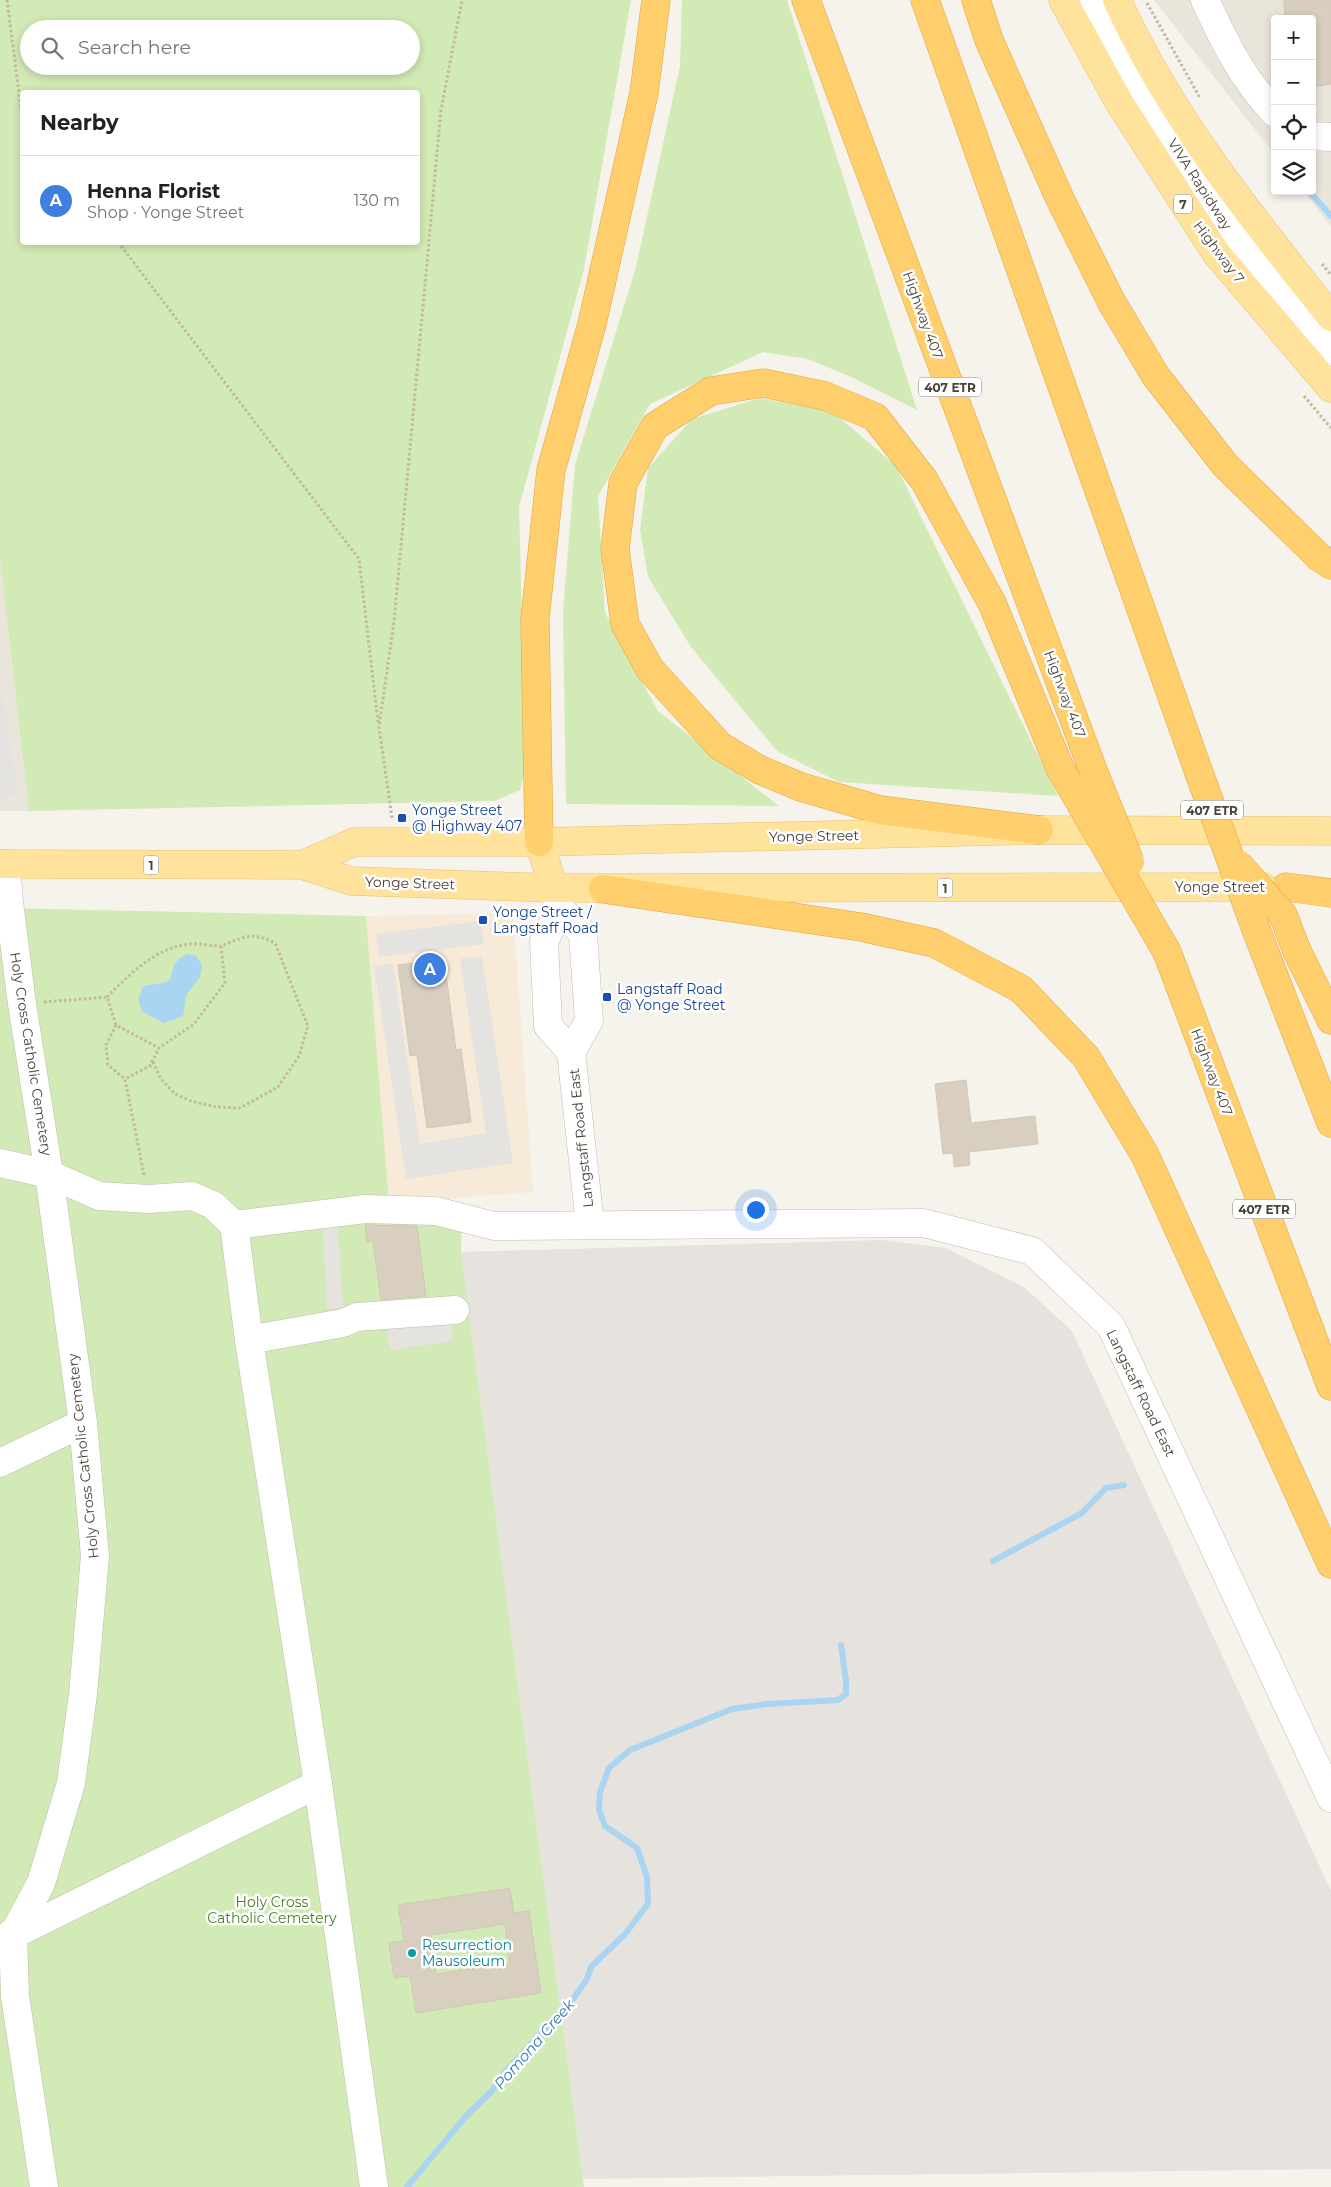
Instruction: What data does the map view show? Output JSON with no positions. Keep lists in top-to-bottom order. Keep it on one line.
{"streets":{"highway":["Highway 407","407 ETR"],"main road":["7","Highway 7","Yonge Street","1"],"street":["VIVA Rapidway","Holy Cross Catholic Cemetery","Langstaff Road East"]},"crossings":[["Yonge Street","Holy Cross Catholic Cemetery"],["Yonge Street","Langstaff Road East"]],"water":["Pomona Creek"],"parks":["Holy Cross Catholic Cemetery"],"places":{"transit":["Yonge Street @ Highway 407","Yonge Street / Langstaff Road","Langstaff Road @ Yonge Street"],"other":["Resurrection Mausoleum"]},"page":{"map_buttons":["+","−"],"search":"Search here","heading":"Nearby","list":[{"mark":"A","name":"Henna Florist","note":"Shop · Yonge Street","value":"130 m"}],"pins":"A"}}
